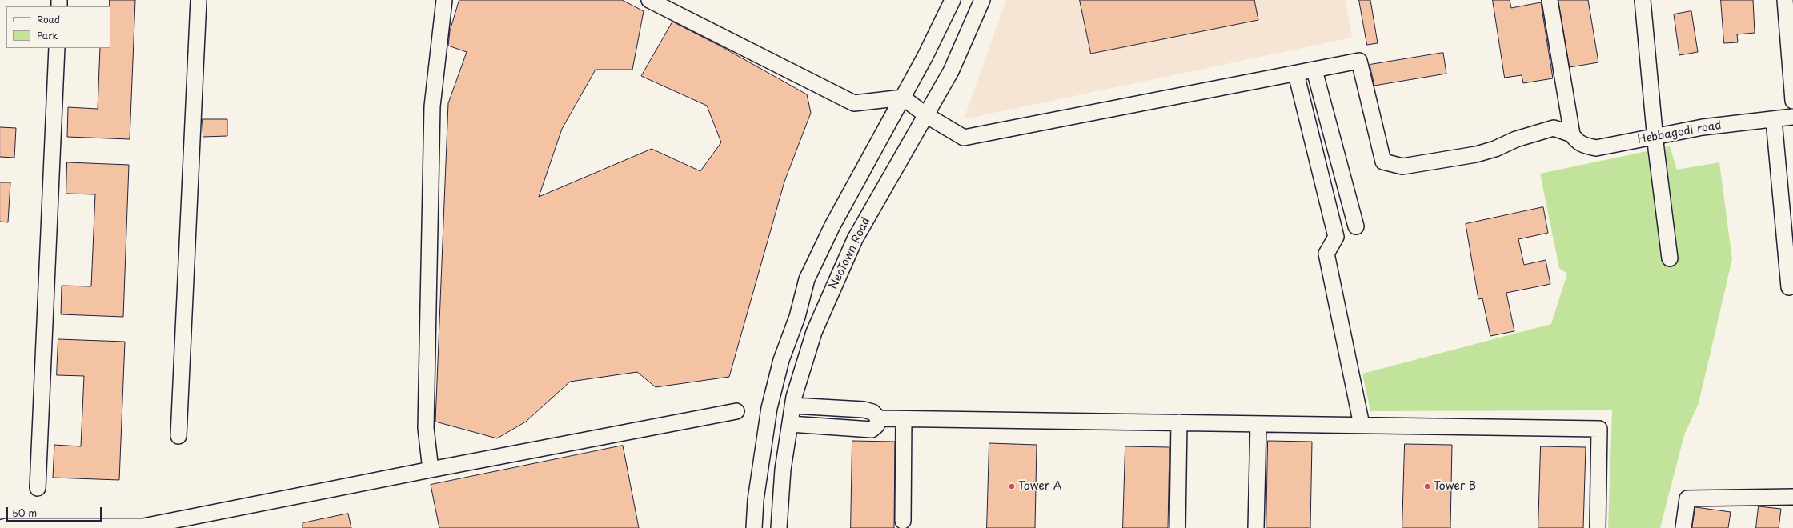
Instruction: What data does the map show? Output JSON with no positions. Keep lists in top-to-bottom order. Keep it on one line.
{"streets":{"street":["Hebbagodi road","NeoTown Road"]},"places":["Tower A","Tower B"],"legend":["Road","Park"],"scale_bar":"50 m"}
